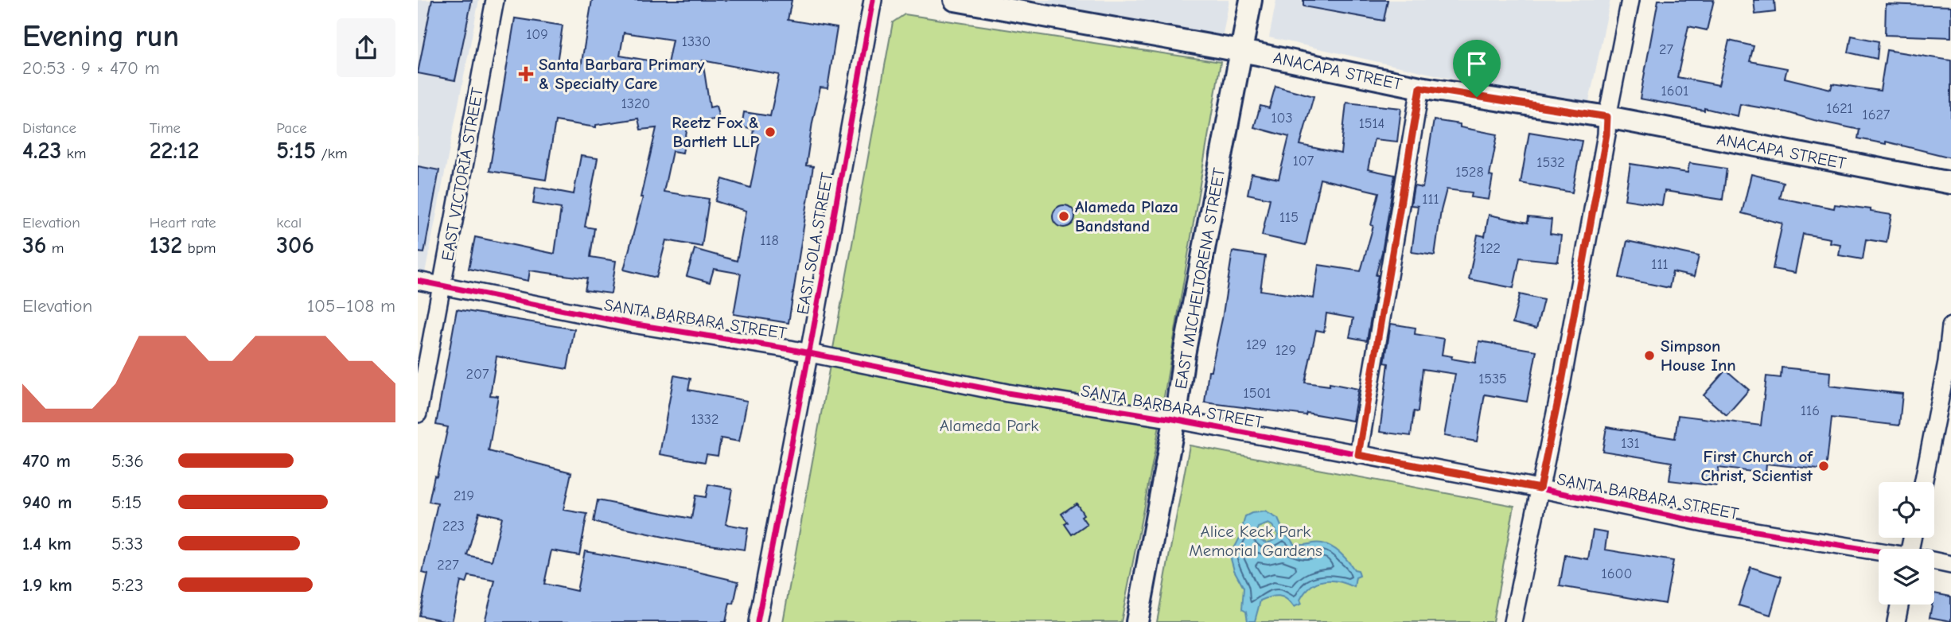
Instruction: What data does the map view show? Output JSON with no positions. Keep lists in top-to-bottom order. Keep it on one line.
{"streets":{"street":["ANACAPA STREET","EAST VICTORIA STREET","EAST SOLA STREET","EAST MICHELTORENA STREET","SANTA BARBARA STREET"]},"crossings":[["ANACAPA STREET","EAST MICHELTORENA STREET"],["EAST VICTORIA STREET","SANTA BARBARA STREET"],["EAST SOLA STREET","SANTA BARBARA STREET"],["EAST MICHELTORENA STREET","SANTA BARBARA STREET"]],"parks":["Alameda Park","Alice Keck Park Memorial Gardens"],"places":{"health":["Santa Barbara Primary & Specialty Care"],"other":["Reetz Fox & Bartlett LLP","Alameda Plaza Bandstand","Simpson House Inn","First Church of Christ, Scientist"]},"house_numbers":["109","1330","27","1601","1320","1621","1627","103","1514","107","1532","1528","111","115","118","122","111","129","129","207","1535","1501","116","1332","131","219","223","227","1600"],"page":{"heading":["Evening run","20:53 · 9 × 470 m"],"stats":[["Distance","4.23 km"],["Time","22:12"],["Pace","5:15 /km"],["Elevation","36 m"],["Heart rate","132 bpm"],["kcal","306"]],"chart":["Elevation","105–108 m"],"list":[{"name":"470 m","note":"5:36"},{"name":"940 m","note":"5:15"},{"name":"1.4 km","note":"5:33"},{"name":"1.9 km","note":"5:23"}]}}
